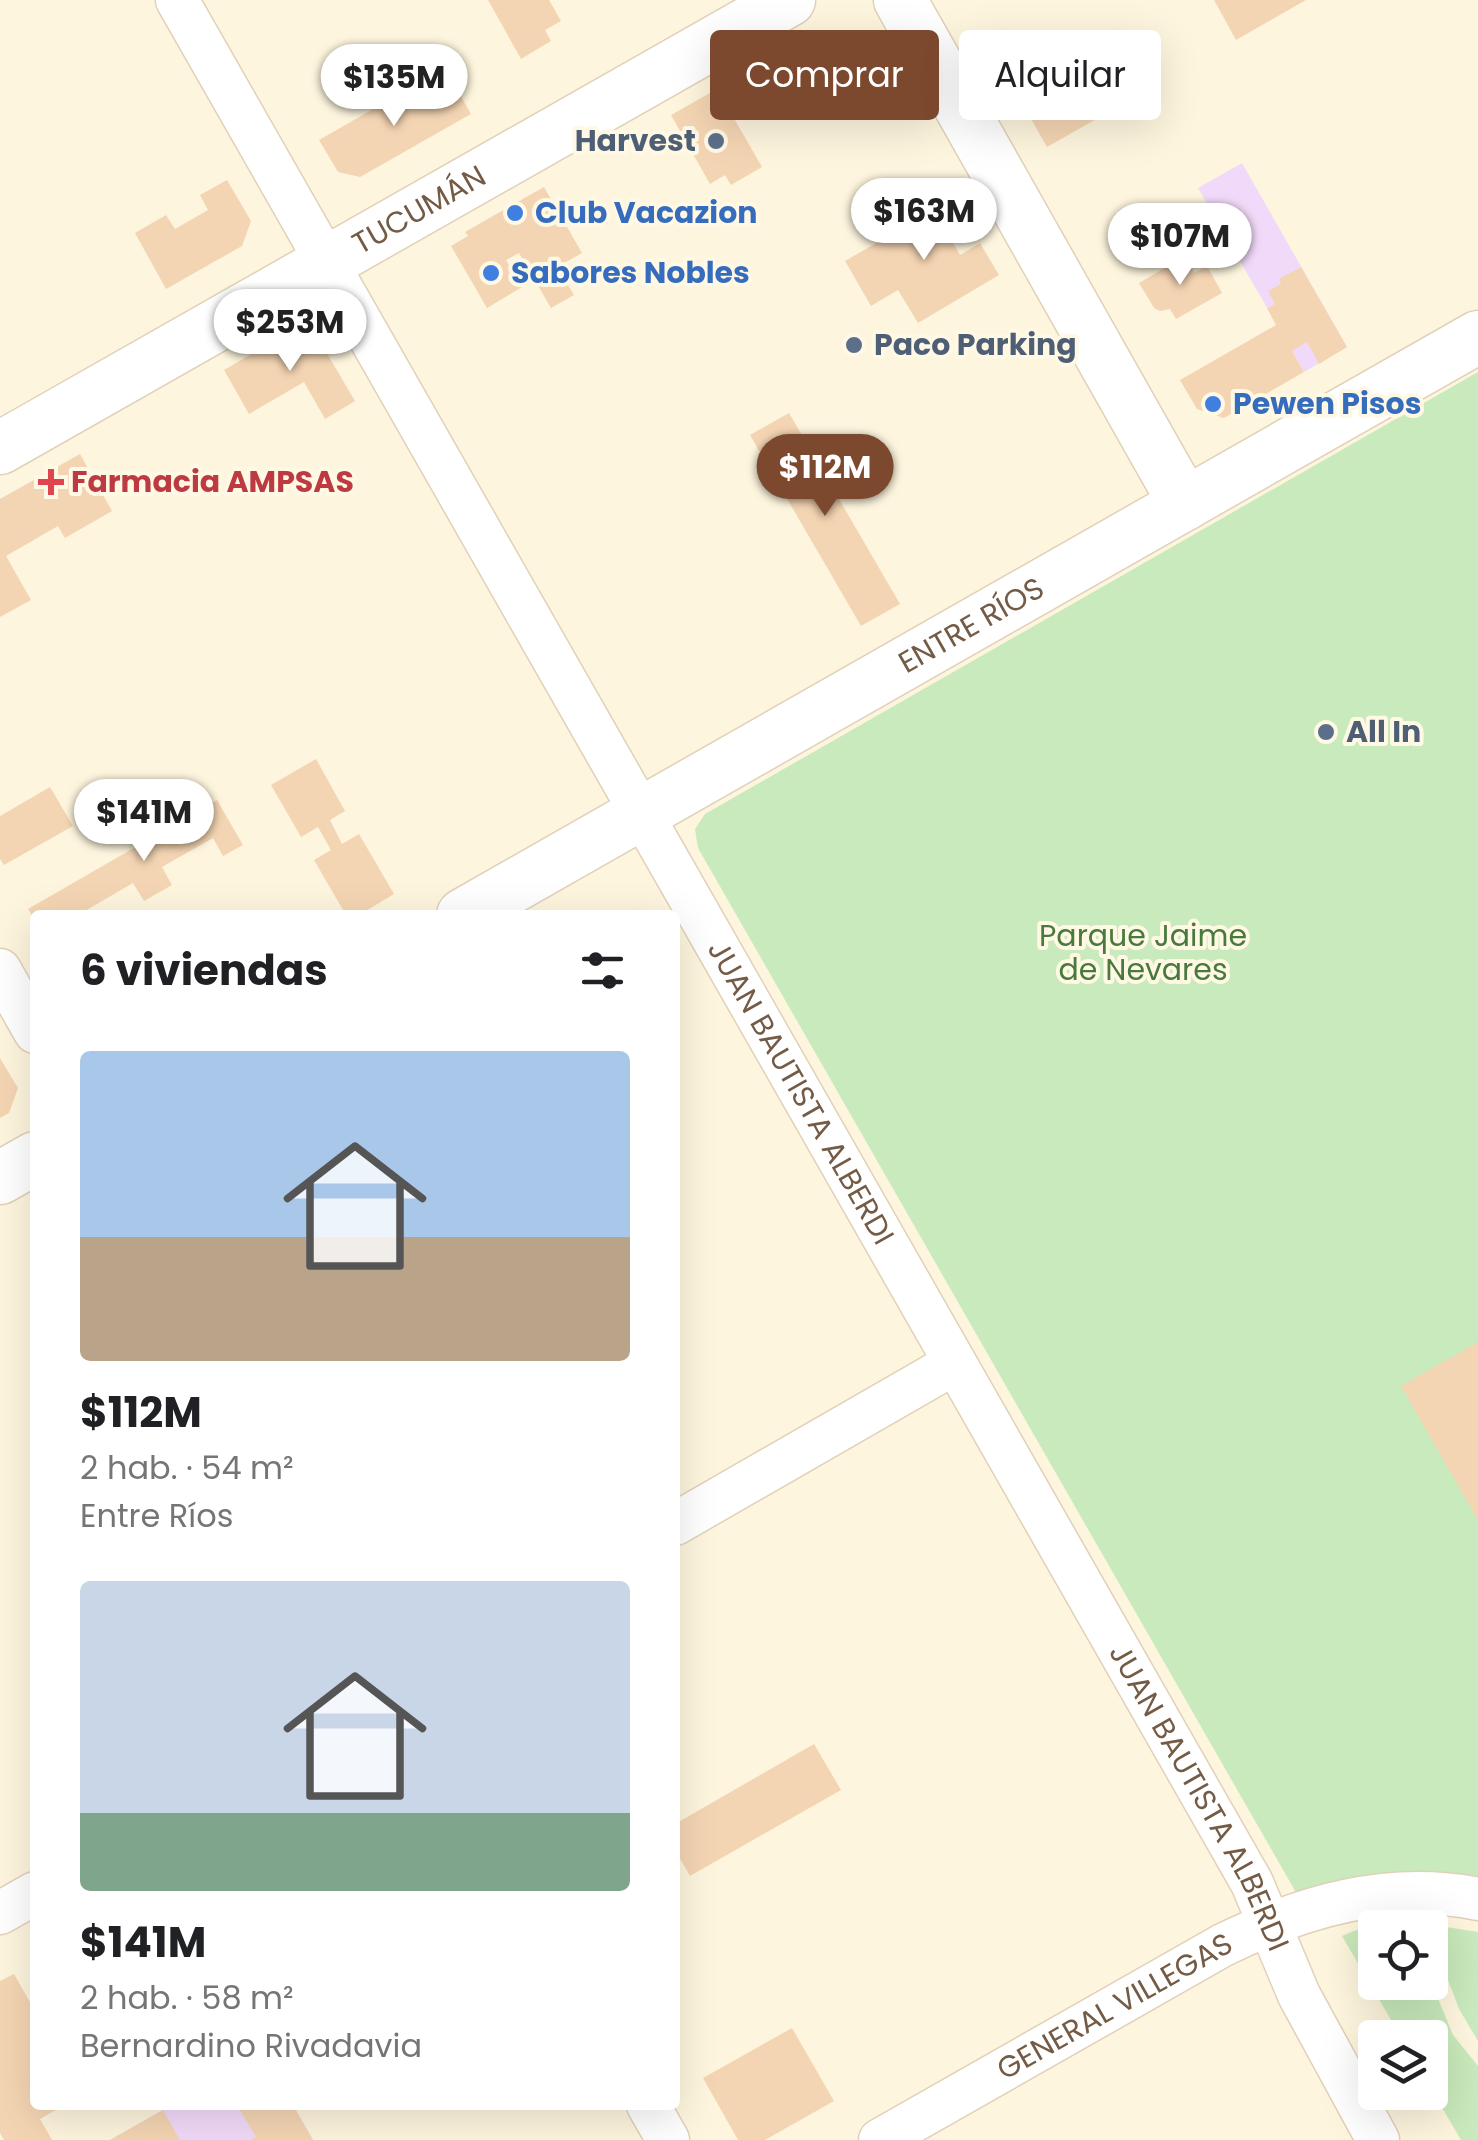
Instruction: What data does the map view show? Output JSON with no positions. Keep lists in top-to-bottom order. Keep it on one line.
{"streets":{"street":["TUCUMÁN","ENTRE RÍOS","JUAN BAUTISTA ALBERDI","GENERAL VILLEGAS"]},"crossings":[["TUCUMÁN","JUAN BAUTISTA ALBERDI"],["ENTRE RÍOS","JUAN BAUTISTA ALBERDI"],["JUAN BAUTISTA ALBERDI","GENERAL VILLEGAS"]],"parks":["Parque Jaime de Nevares"],"places":{"other":["Harvest","Club Vacazion","Sabores Nobles","Paco Parking","Pewen Pisos","All In"],"health":["Farmacia AMPSAS"]},"page":{"chip":["Comprar","Alquilar"],"price":["$135M","$163M","$107M","$253M","$112M","$141M"],"heading":"6 viviendas","list":[{"name":"$112M","note":"2 hab. · 54 m² · Entre Ríos"},{"name":"$141M","note":"2 hab. · 58 m² · Bernardino Rivadavia"}]}}
